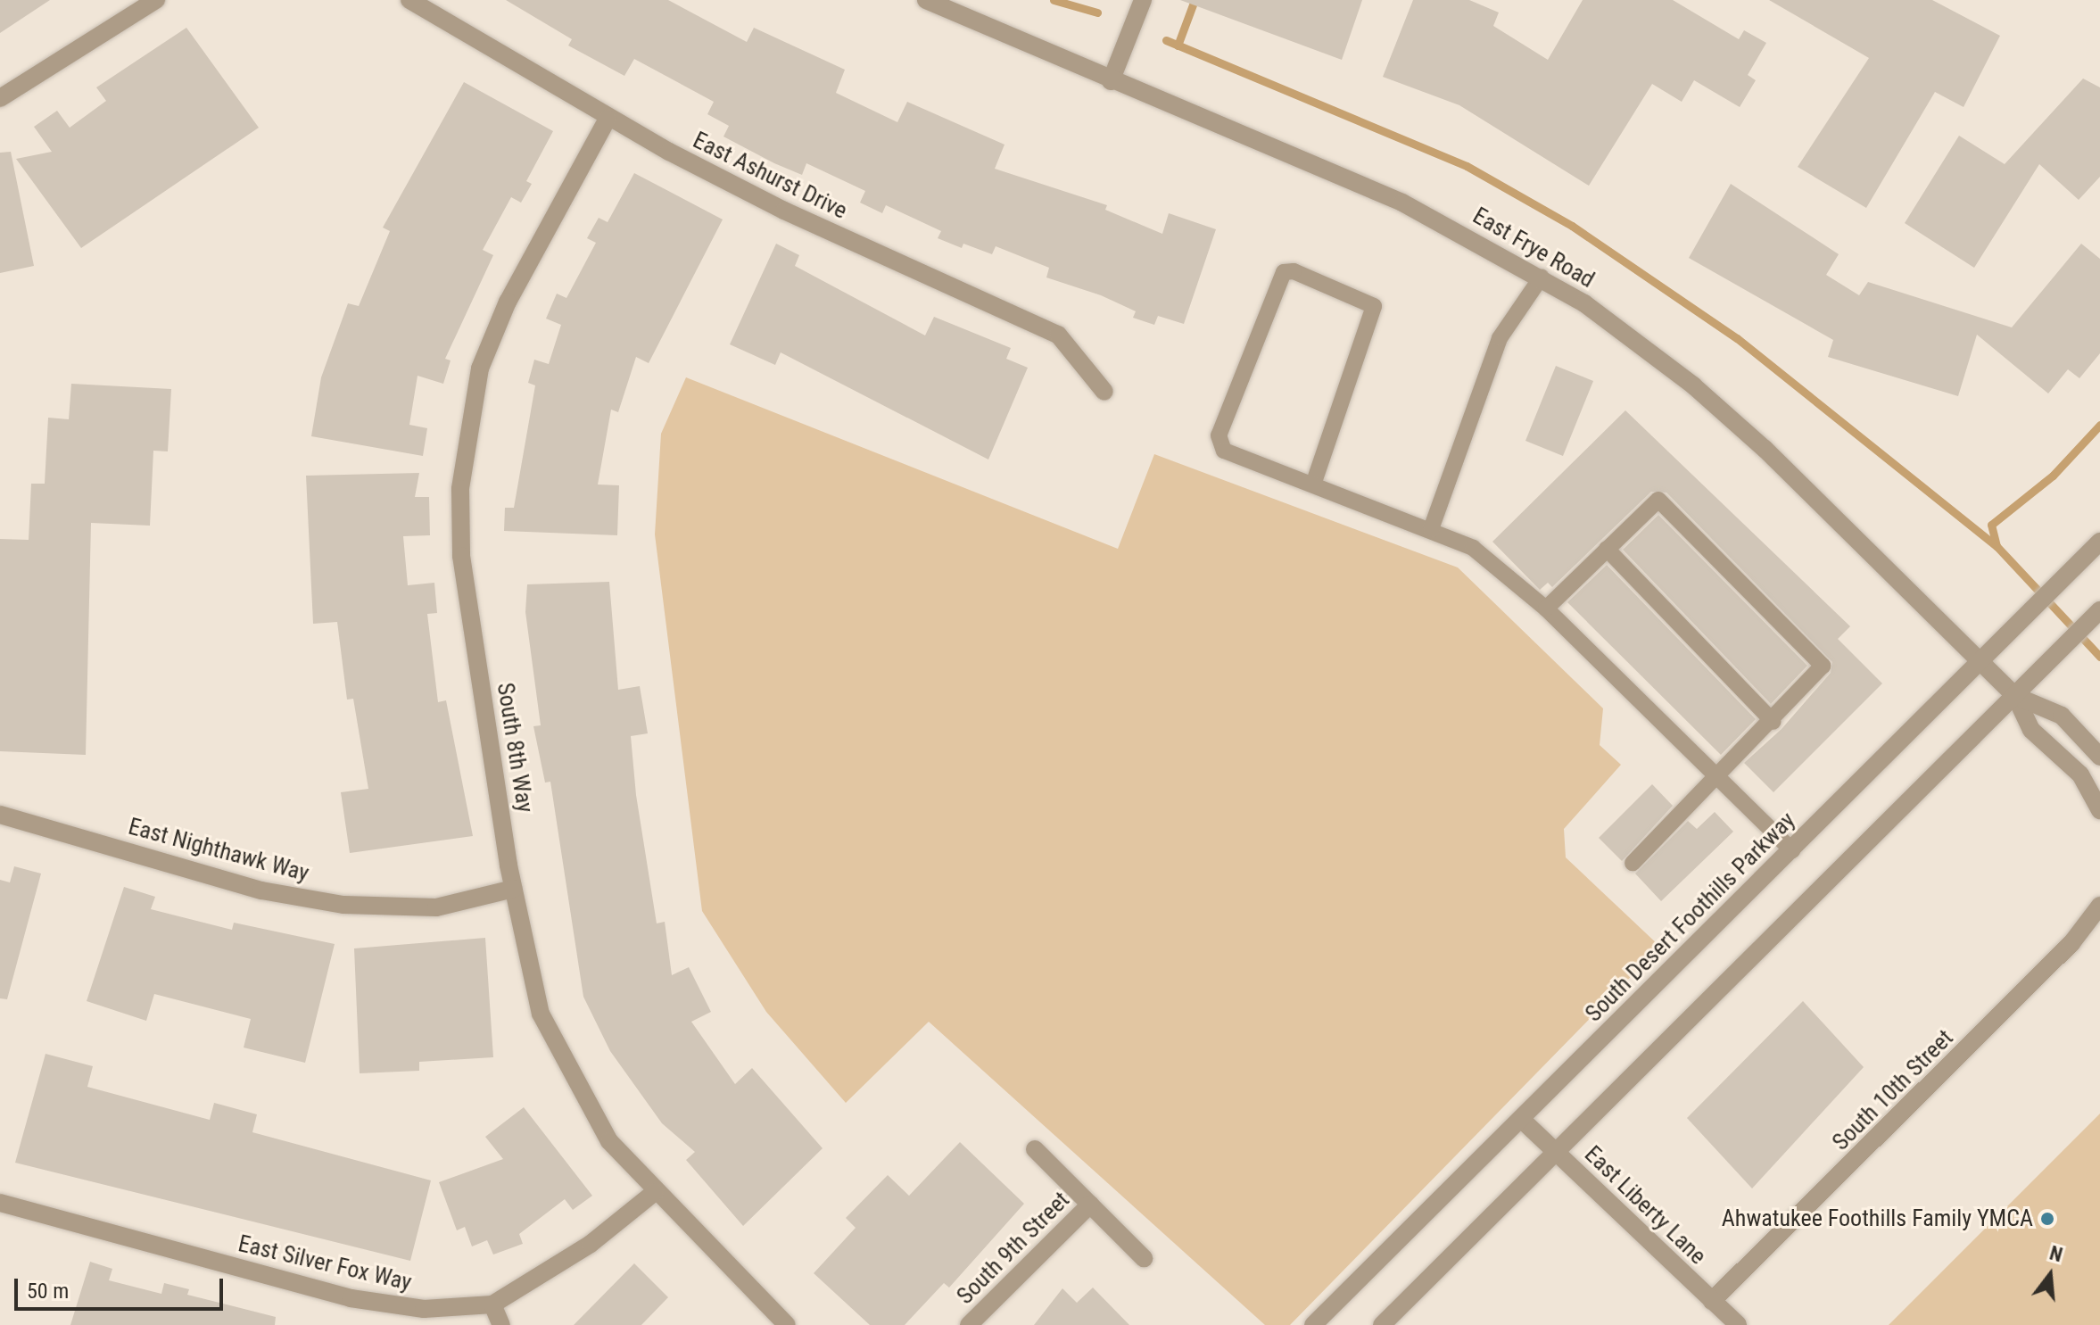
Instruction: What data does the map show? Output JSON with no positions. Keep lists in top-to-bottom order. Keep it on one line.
{"streets":{"street":["East Ashurst Drive","East Frye Road","South 8th Way","East Nighthawk Way","South Desert Foothills Parkway","South 10th Street","East Liberty Lane","South 9th Street","East Silver Fox Way"]},"crossings":[["East Ashurst Drive","South 8th Way"],["East Frye Road","South Desert Foothills Parkway"],["South 8th Way","East Nighthawk Way"],["South 8th Way","East Silver Fox Way"],["South Desert Foothills Parkway","East Liberty Lane"],["South 10th Street","East Liberty Lane"]],"places":["Ahwatukee Foothills Family YMCA"],"scale_bar":"50 m","north":"top"}
